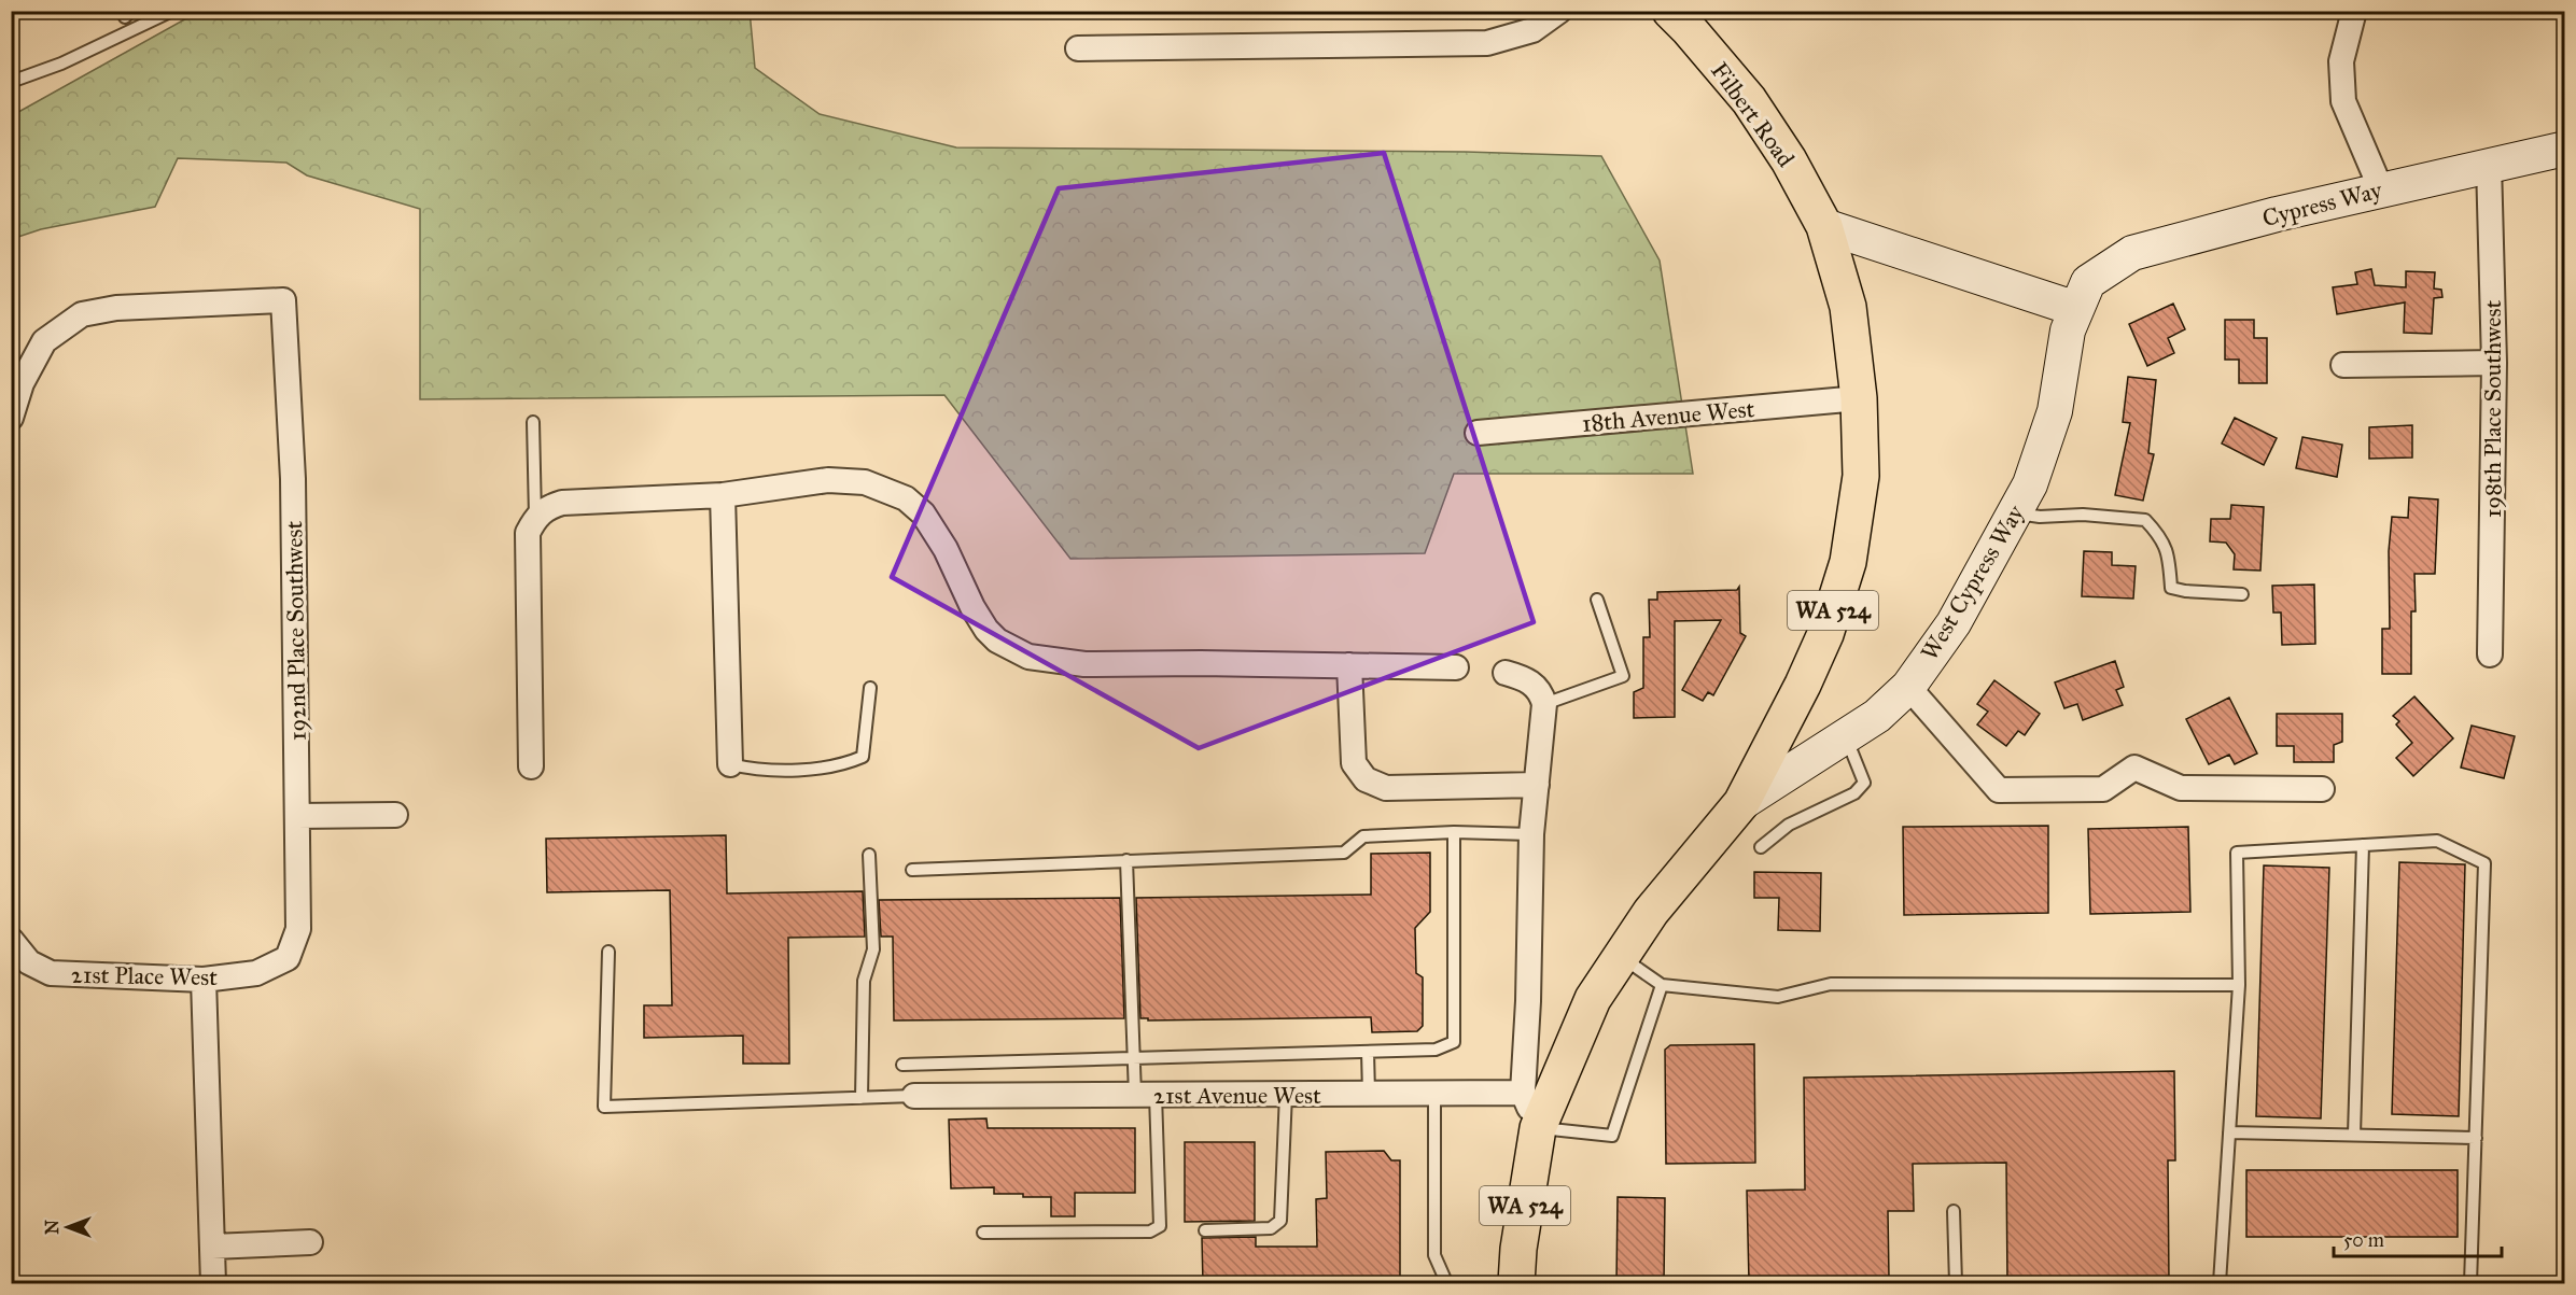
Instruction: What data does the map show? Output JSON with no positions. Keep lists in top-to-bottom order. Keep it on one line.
{"streets":{"main road":["Filbert Road","WA 524"],"street":["Cypress Way","198th Place Southwest","18th Avenue West","West Cypress Way","192nd Place Southwest","21st Place West","21st Avenue West"]},"crossings":[["Filbert Road","WA 524"],["Cypress Way","198th Place Southwest"],["Cypress Way","West Cypress Way"],["18th Avenue West","WA 524"],["West Cypress Way","WA 524"],["192nd Place Southwest","21st Place West"]],"scale_bar":"50 m","north":"left"}
